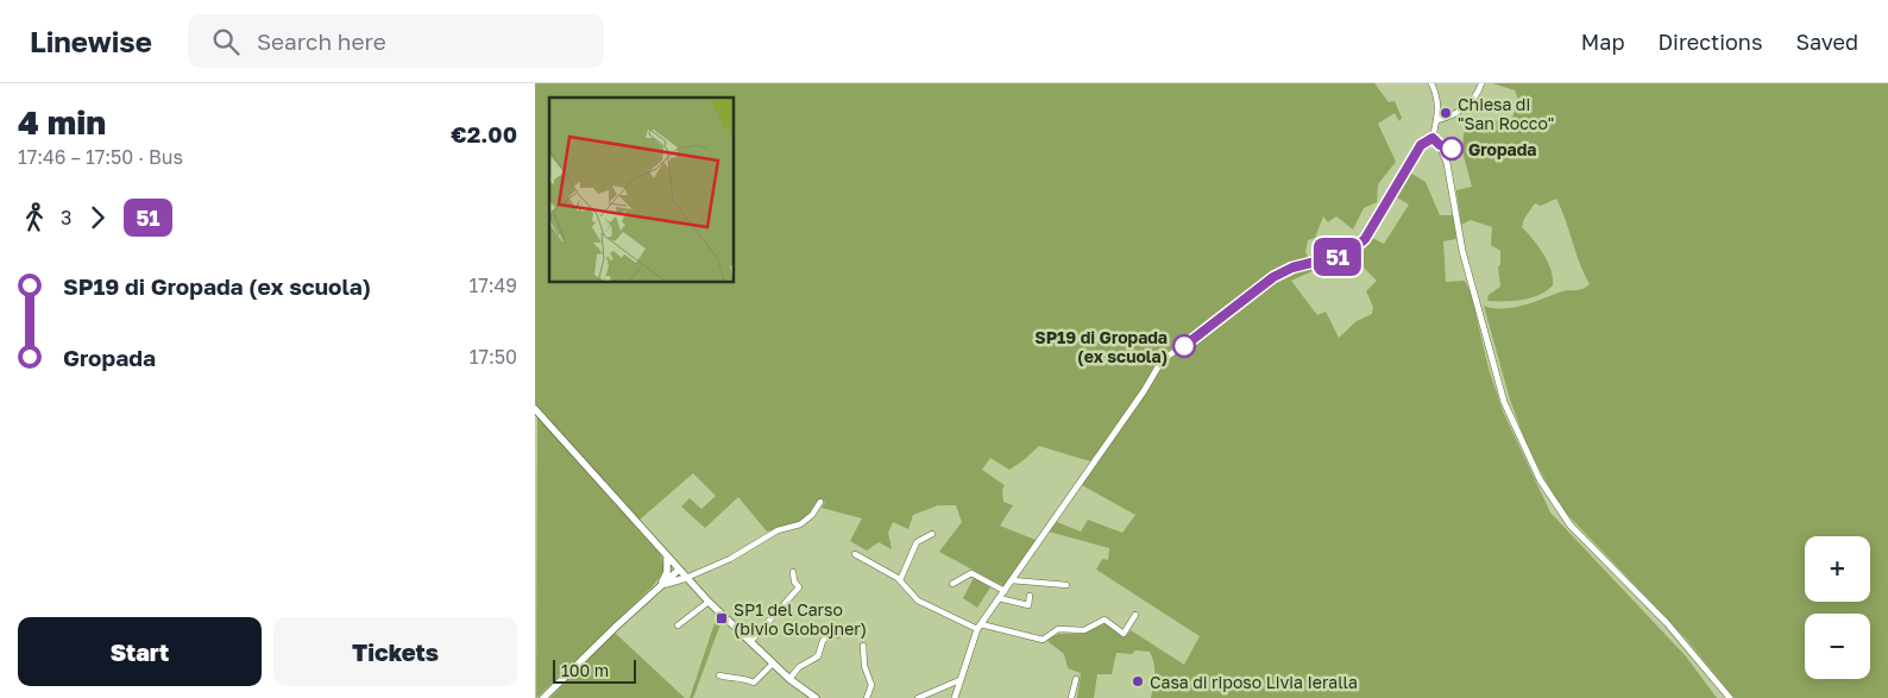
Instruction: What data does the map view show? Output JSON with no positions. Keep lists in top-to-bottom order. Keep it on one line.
{"places":{"other":["Chiesa di \"San Rocco\"","Gropada","SP19 di Gropada (ex scuola)","Casa di riposo Livia Ieralla"],"transit":["SP1 del Carso (bivio Globojner)"]},"lines":["bus line 51"],"scale_bar":"100 m","page":{"header":"Linewise","search":"Search here","nav":["Map","Directions","Saved"],"heading":["4 min","17:46 – 17:50 · Bus","€2.00"],"on_map":"51","legs":["3","51"],"list":[{"name":"SP19 di Gropada (ex scuola)","value":"17:49"},{"name":"Gropada","value":"17:50"}],"map_buttons":["+","−"],"buttons":["Start","Tickets"],"scale":"100 m"}}
